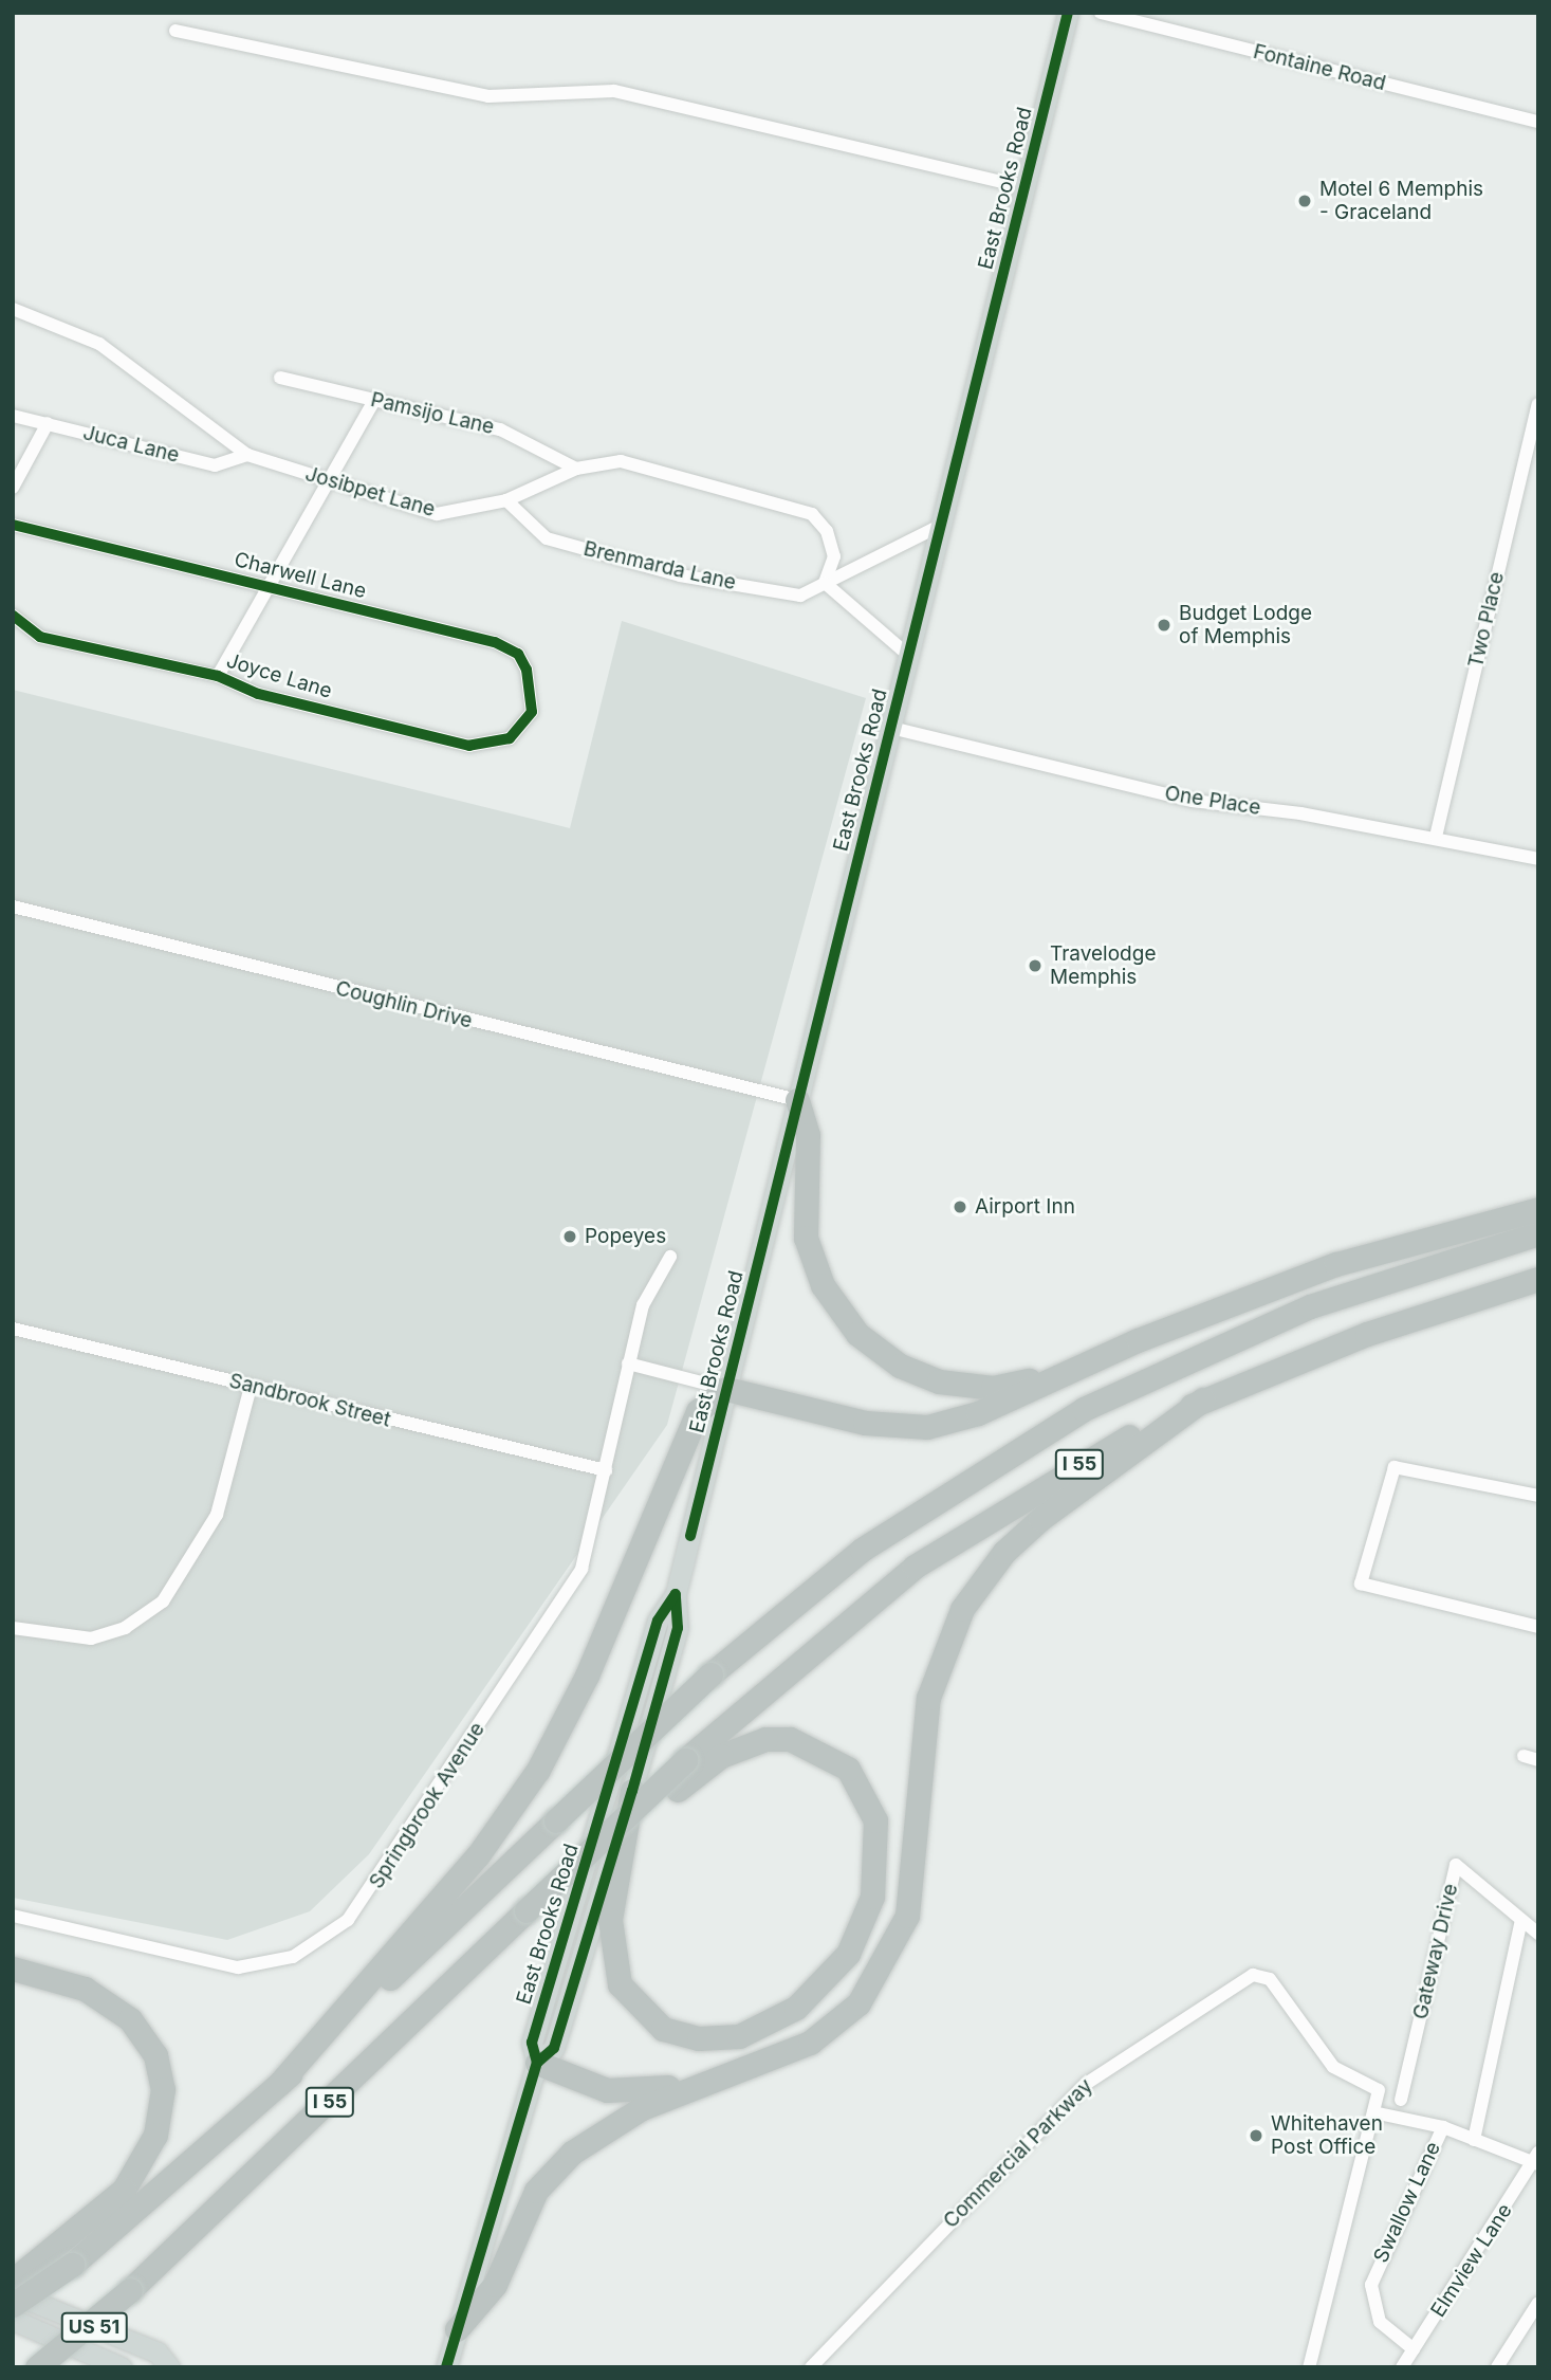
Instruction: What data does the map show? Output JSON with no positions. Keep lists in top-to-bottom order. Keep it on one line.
{"streets":{"highway":["I 55"],"main road":["East Brooks Road","US 51"],"street":["Fontaine Road","Pamsijo Lane","Juca Lane","Josibpet Lane","Brenmarda Lane","Charwell Lane","Two Place","Joyce Lane","One Place","Coughlin Drive","Sandbrook Street","Springbrook Avenue","Gateway Drive","Commercial Parkway","Swallow Lane","Elmview Lane"]},"crossings":[["East Brooks Road","One Place"],["East Brooks Road","Coughlin Drive"],["Pamsijo Lane","Josibpet Lane"],["Juca Lane","Josibpet Lane"],["Josibpet Lane","Brenmarda Lane"],["Charwell Lane","Joyce Lane"],["Two Place","One Place"],["Sandbrook Street","Springbrook Avenue"],["Gateway Drive","Swallow Lane"],["Swallow Lane","Elmview Lane"]],"places":["Motel 6 Memphis - Graceland","Budget Lodge of Memphis","Travelodge Memphis","Airport Inn","Popeyes","Whitehaven Post Office"]}
